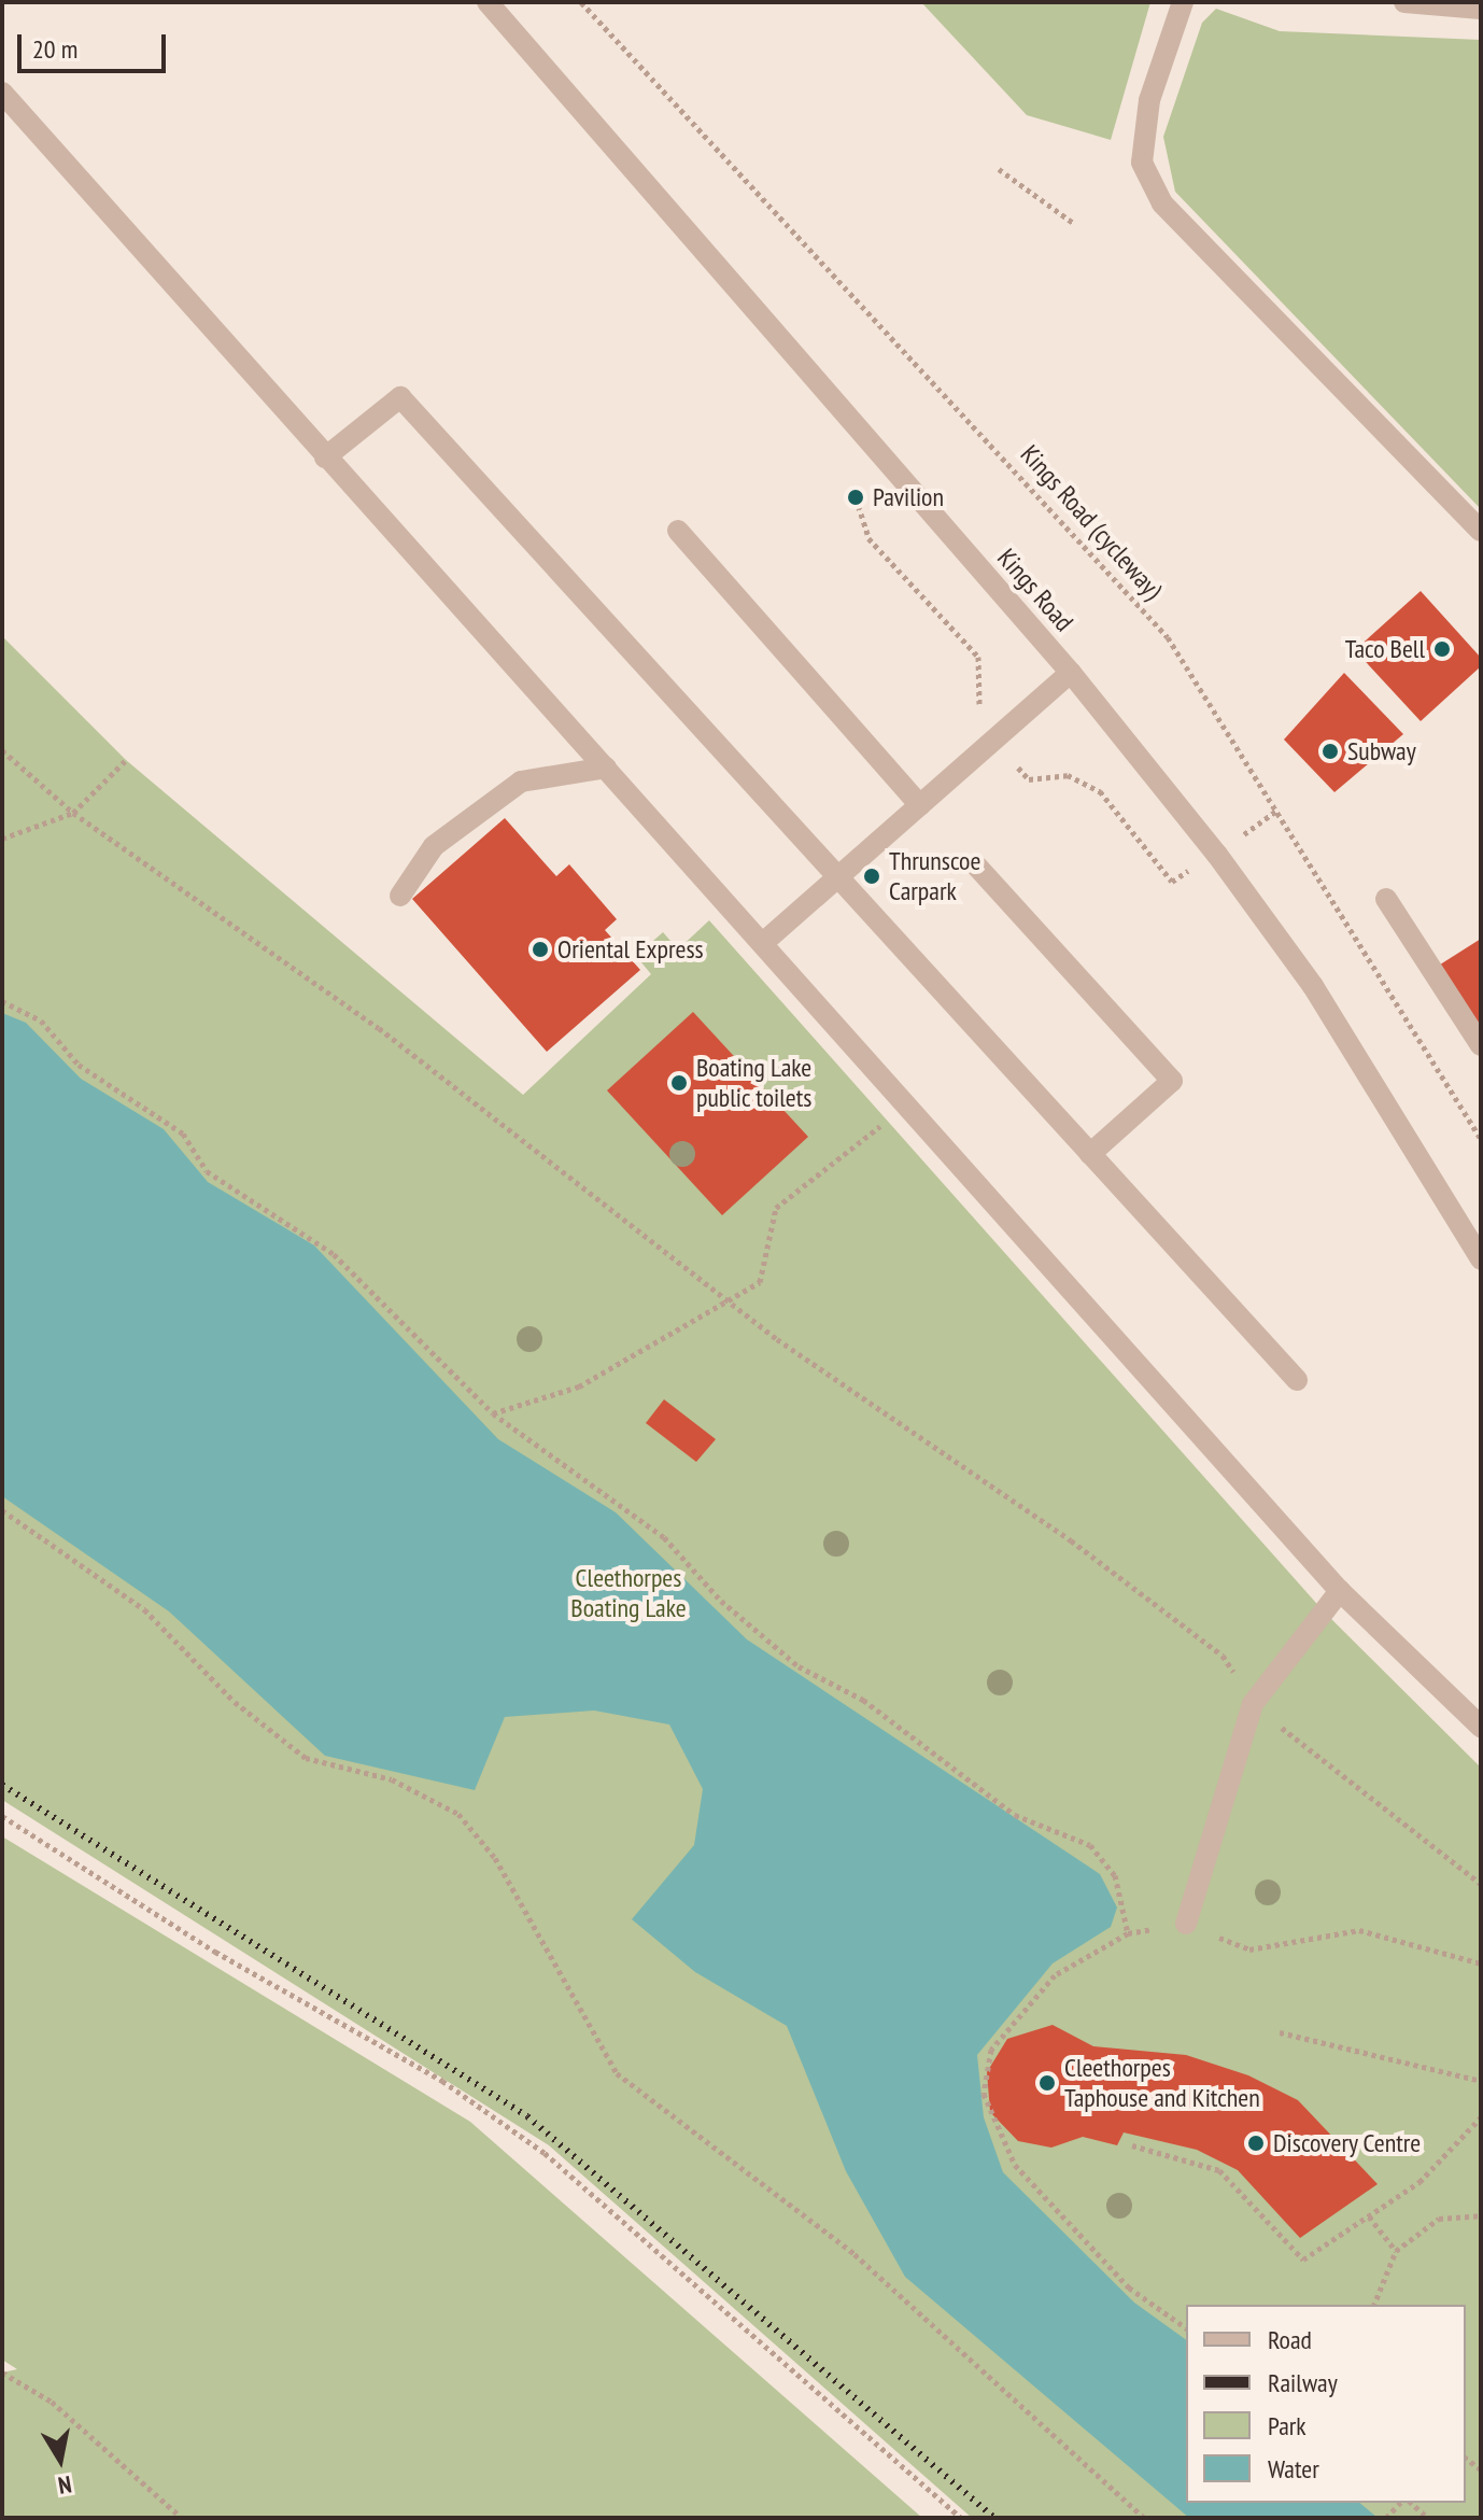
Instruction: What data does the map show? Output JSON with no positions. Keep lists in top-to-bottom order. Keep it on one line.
{"streets":{"street":["Kings Road"],"path":["Kings Road (cycleway)"]},"parks":["Cleethorpes Boating Lake"],"places":["Pavilion","Taco Bell","Subway","Thrunscoe Carpark","Oriental Express","Boating Lake public toilets","Cleethorpes Taphouse and Kitchen","Discovery Centre"],"legend":["Road","Railway","Park","Water"],"scale_bar":"20 m","north":"bottom"}
